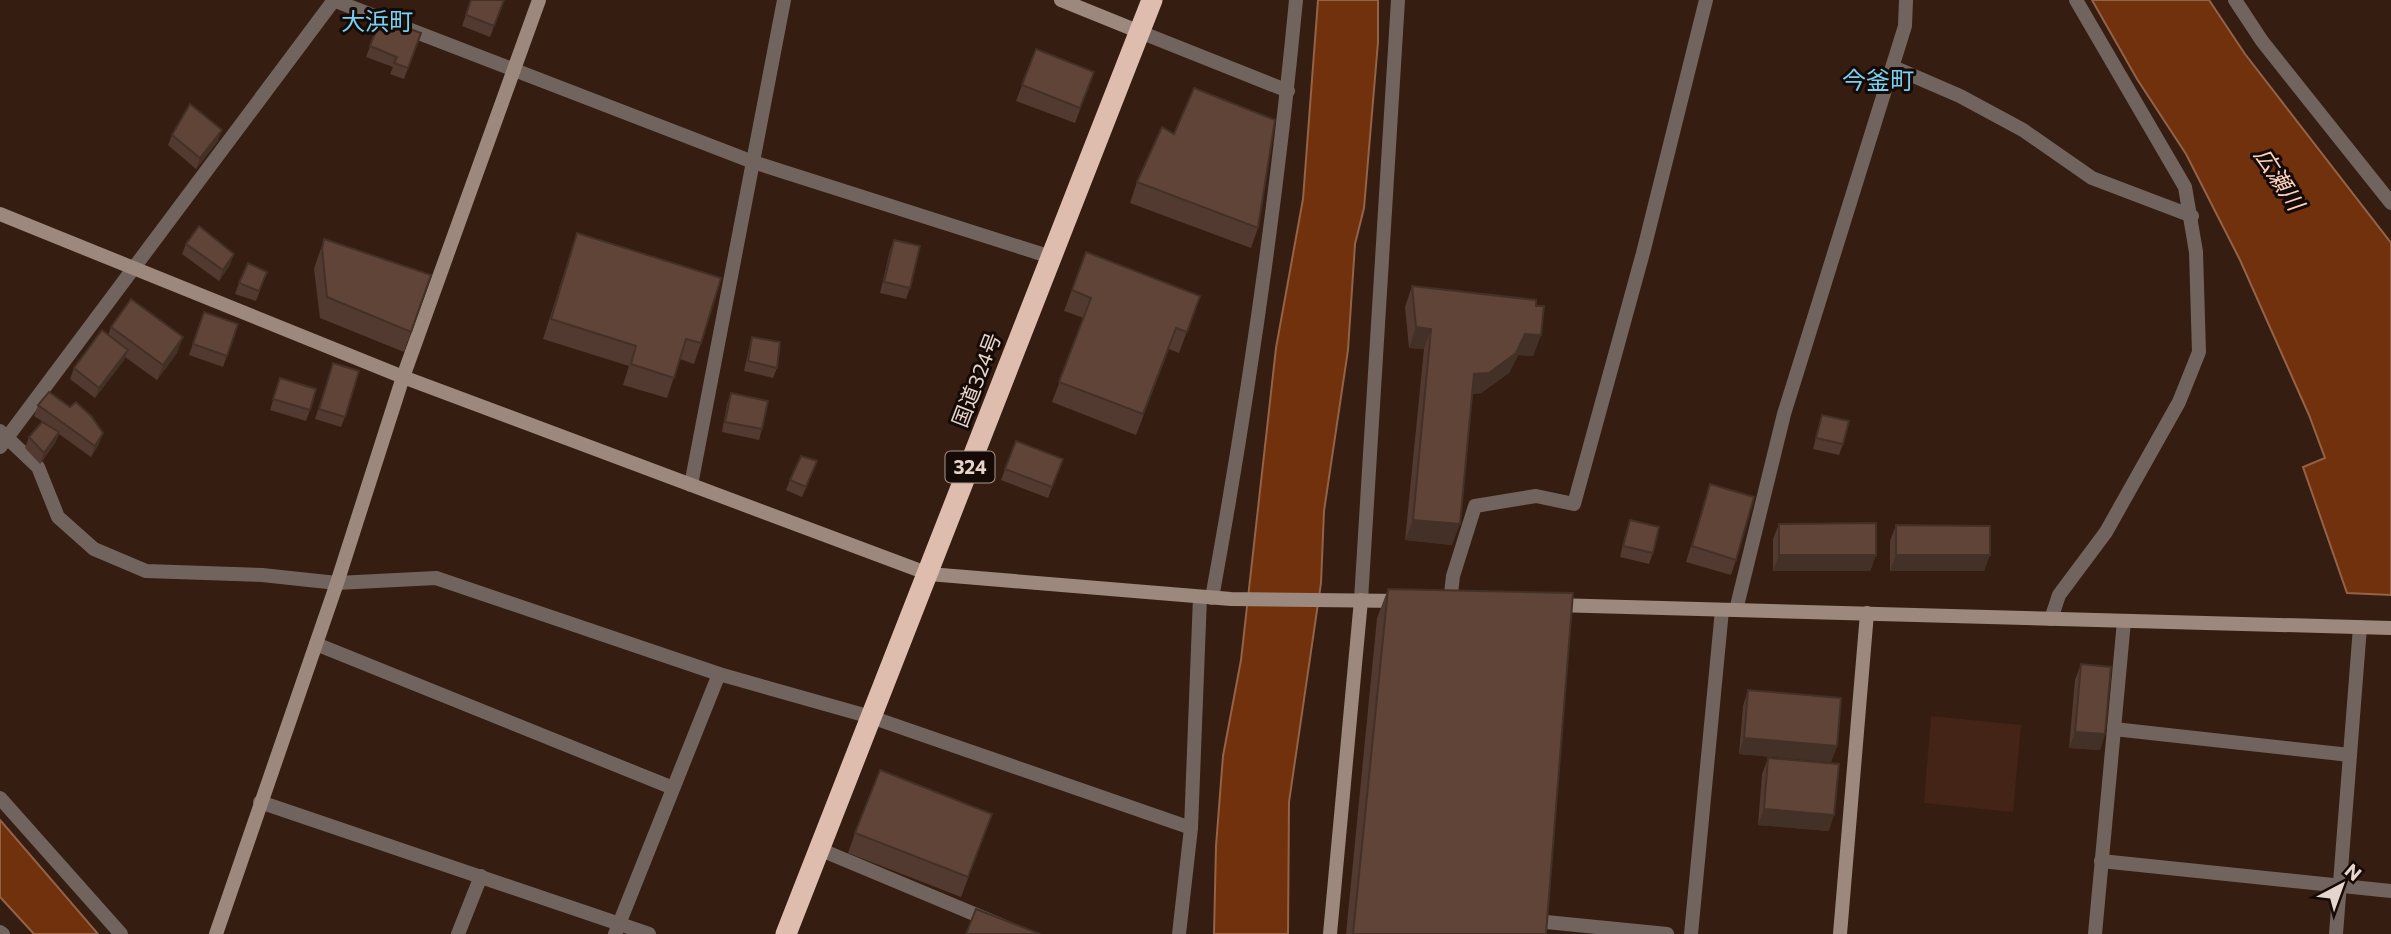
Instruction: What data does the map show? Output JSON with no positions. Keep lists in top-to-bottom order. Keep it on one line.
{"streets":{"highway":["国道324号","324"]},"districts":["大浜町","今釜町"],"water":["広瀬川"],"north":"top right"}
